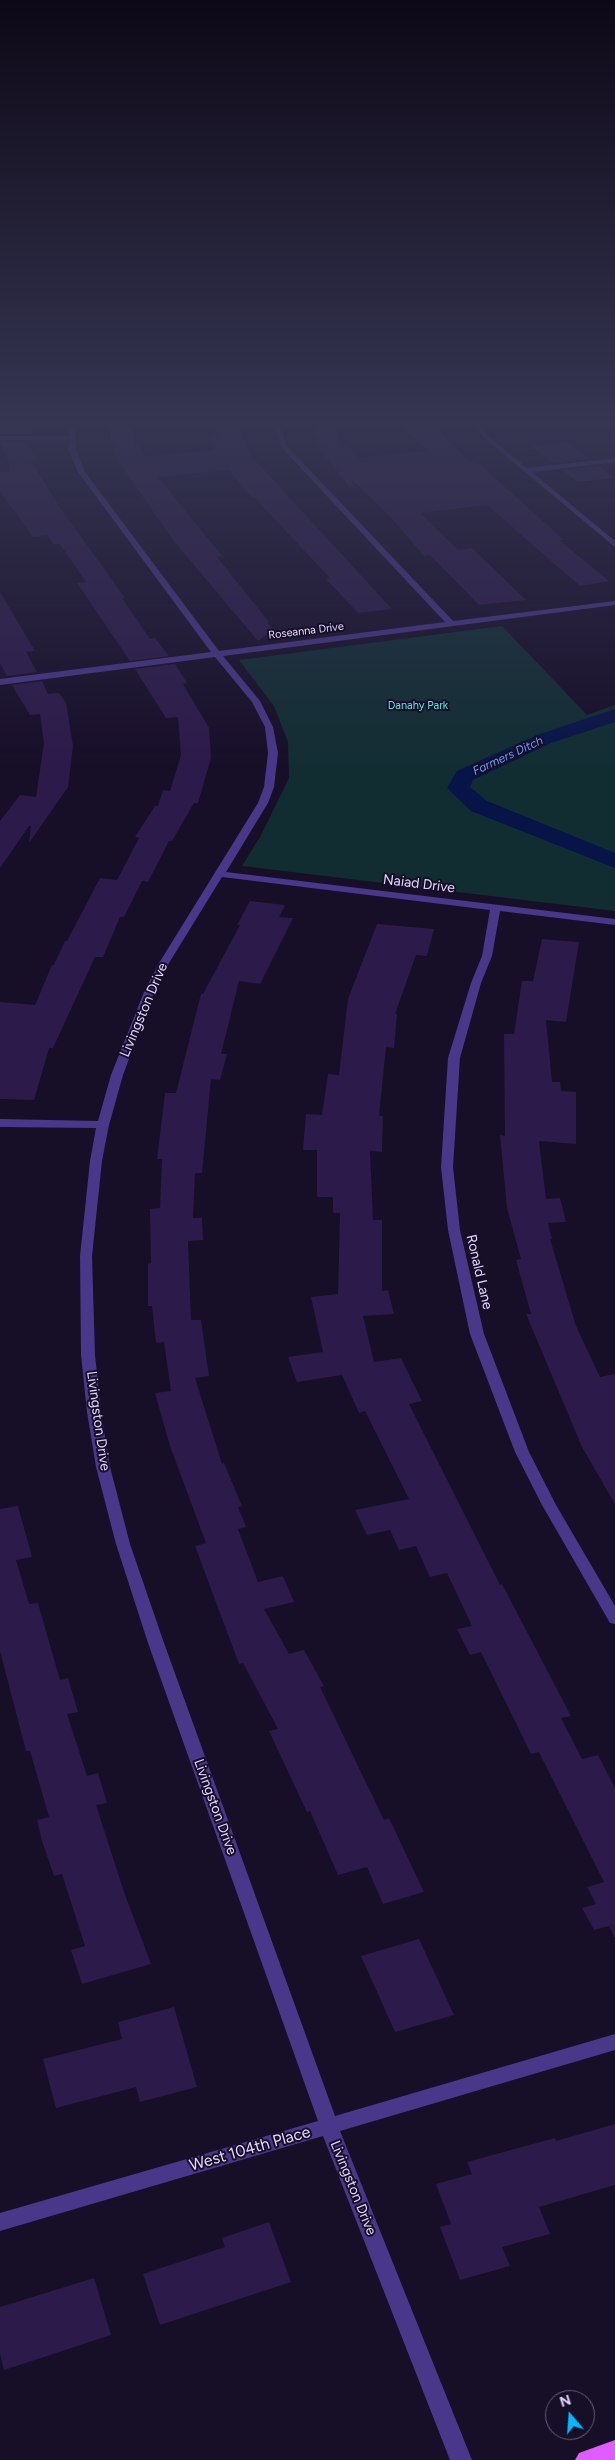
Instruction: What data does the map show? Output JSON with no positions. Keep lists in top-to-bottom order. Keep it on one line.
{"streets":{"street":["Roseanna Drive","Naiad Drive","Livingston Drive","Ronald Lane","West 104th Place"]},"crossings":[["Roseanna Drive","Livingston Drive"],["Naiad Drive","Livingston Drive"],["Naiad Drive","Ronald Lane"],["Livingston Drive","West 104th Place"]],"water":["Farmers Ditch"],"parks":["Danahy Park"],"north":"top"}
